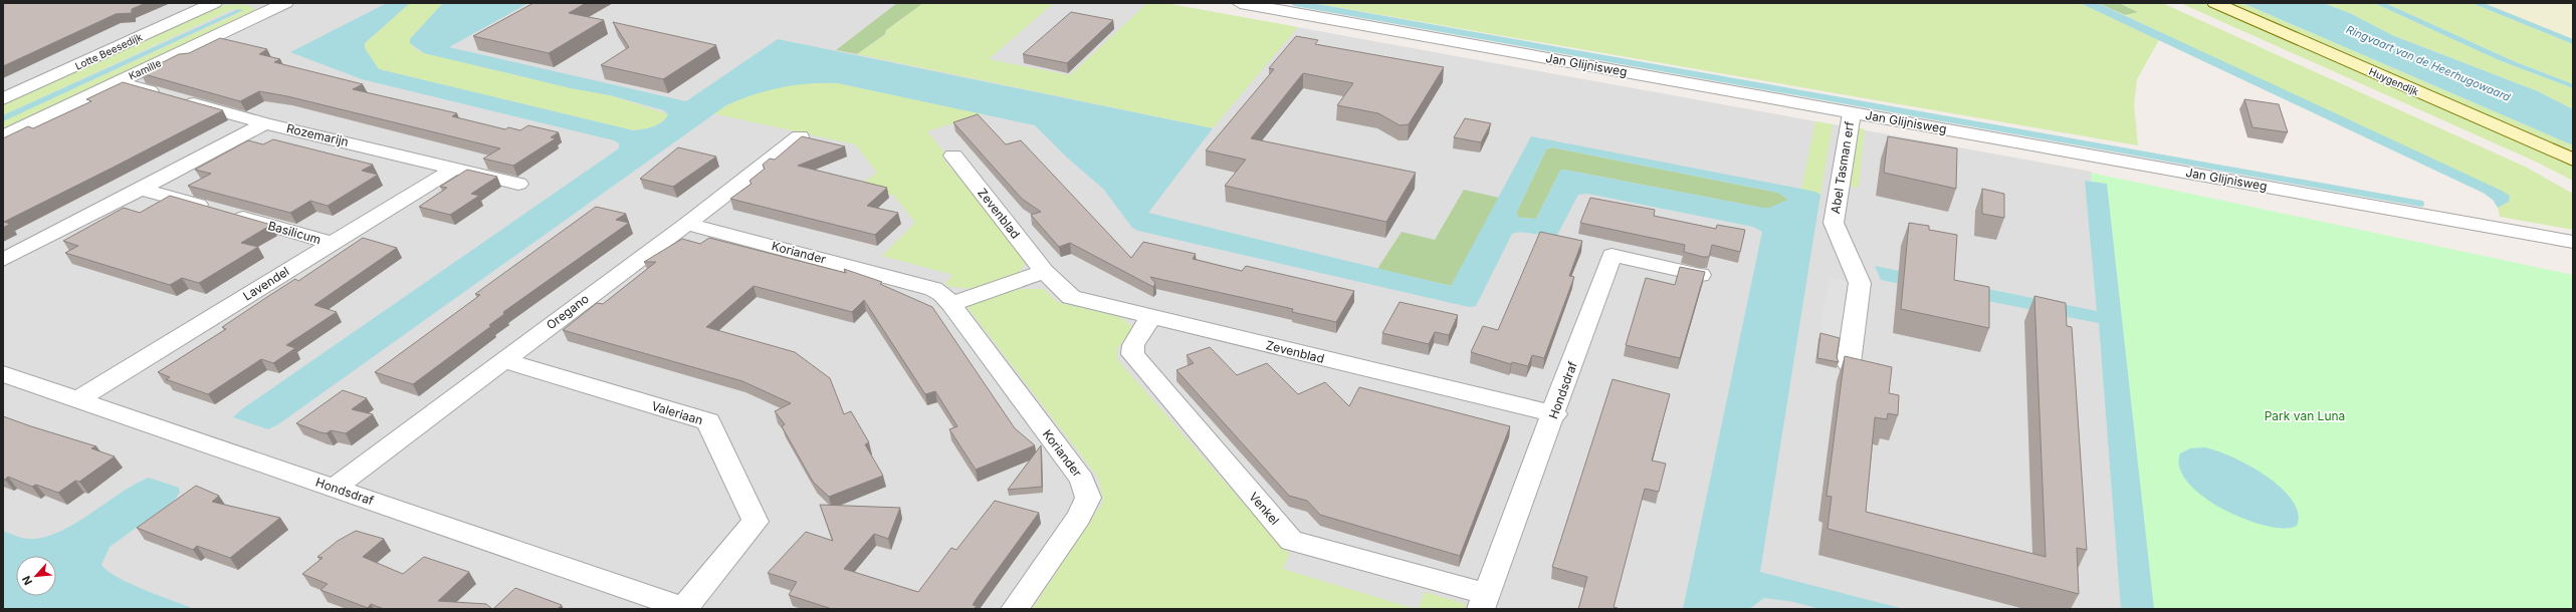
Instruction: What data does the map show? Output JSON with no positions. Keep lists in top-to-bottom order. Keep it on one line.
{"streets":{"main road":["Huygendijk"],"street":["Lotte Beesedijk","Jan Glijnisweg","Kamille","Rozemarijn","Abel Tasman erf","Zevenblad","Basilicum","Koriander","Lavendel","Oregano","Hondsdraf","Valeriaan","Venkel"]},"crossings":[["Jan Glijnisweg","Abel Tasman erf"],["Kamille","Rozemarijn"],["Rozemarijn","Lavendel"],["Zevenblad","Hondsdraf"],["Zevenblad","Venkel"],["Basilicum","Lavendel"],["Koriander","Oregano"],["Lavendel","Hondsdraf"],["Oregano","Hondsdraf"],["Oregano","Valeriaan"],["Hondsdraf","Valeriaan"],["Hondsdraf","Venkel"]],"water":["Ringvaart van de Heerhugowaard"],"parks":["Park van Luna"],"north":"bottom left"}
